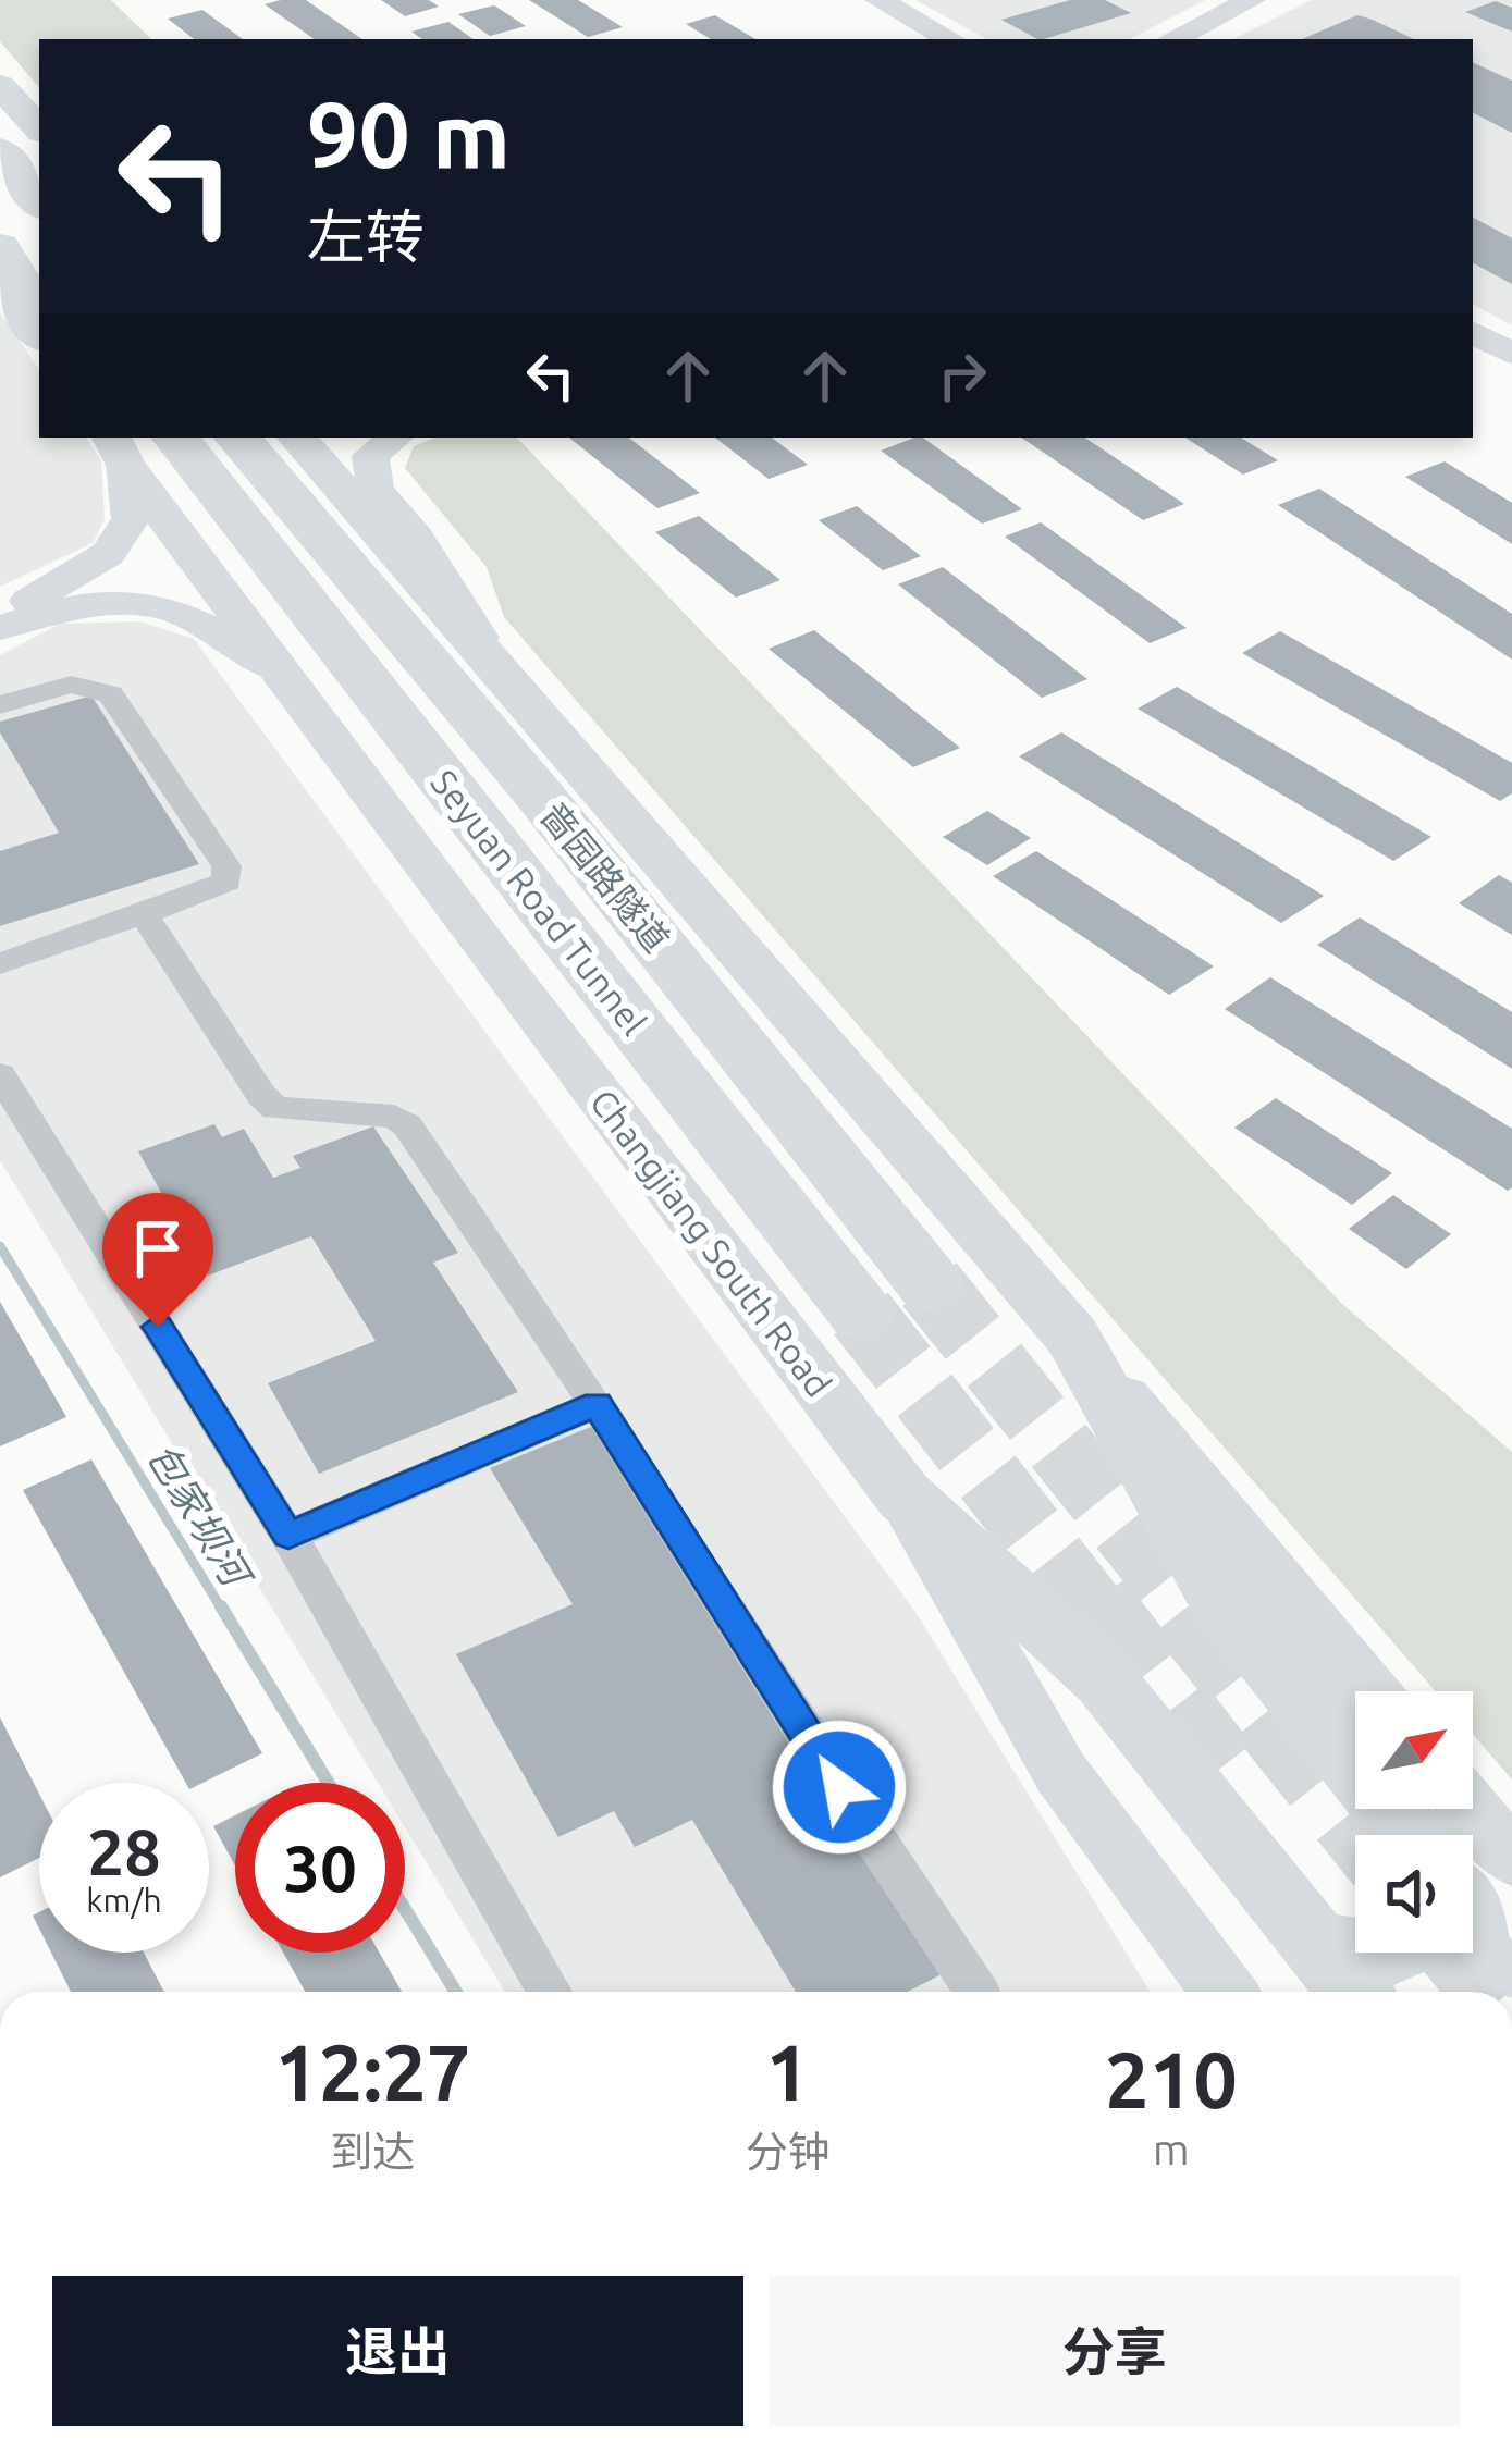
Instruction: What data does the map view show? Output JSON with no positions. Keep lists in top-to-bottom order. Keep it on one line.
{"streets":{"highway":["啬园路隧道","Seyuan Road Tunnel"],"main road":["Changjiang South Road"]},"crossings":[["啬园路隧道","Seyuan Road Tunnel"]],"water":["包家坝河"],"north":"top right","page":{"turn":["90 m","左转"],"speed":"28 km/h","limit":"30","eta":["12:27","到达","1","分钟","210","m"],"buttons":["退出","分享"]}}
